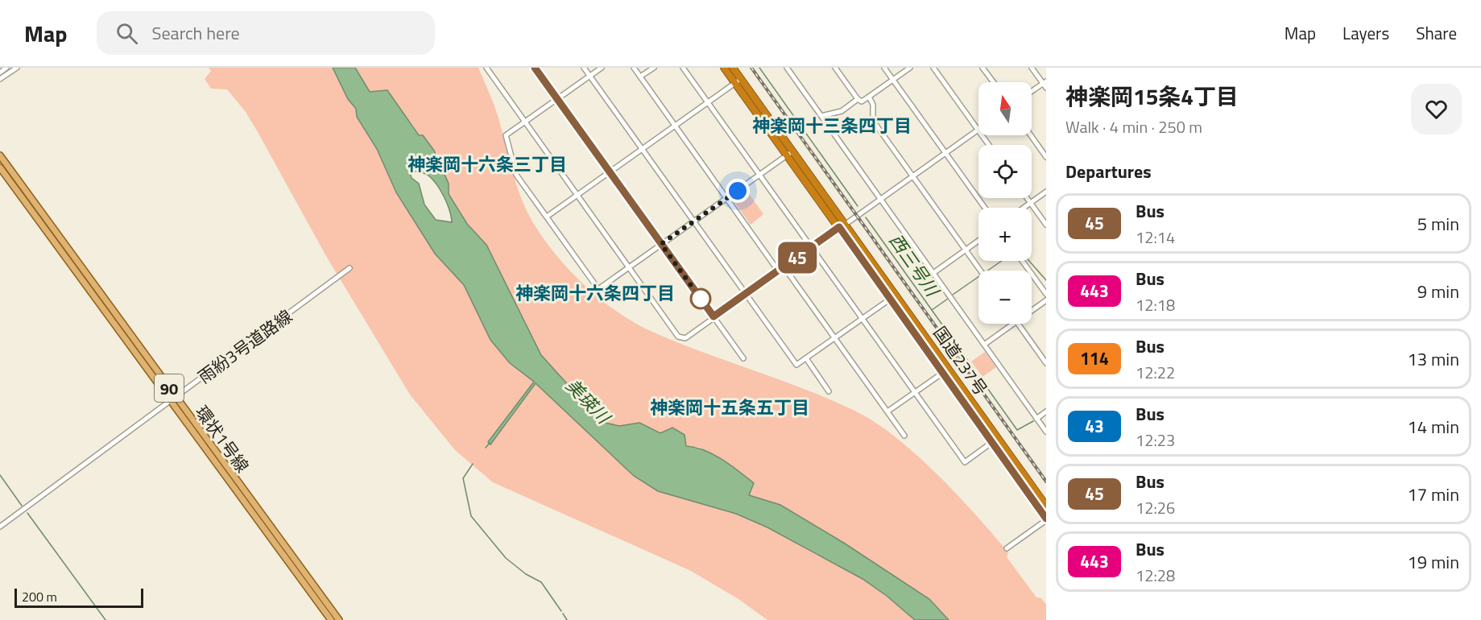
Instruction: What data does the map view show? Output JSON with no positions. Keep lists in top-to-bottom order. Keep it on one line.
{"streets":{"highway":["国道237号"],"main road":["90","環状1号線"],"street":["雨紛3号道路線"]},"crossings":[["雨紛3号道路線","環状1号線"]],"districts":["神楽岡十三条四丁目","神楽岡十六条三丁目","神楽岡十六条四丁目","神楽岡十五条五丁目"],"water":["西三号川","美瑛川"],"lines":["bus line 45"],"scale_bar":"200 m","north":"top","page":{"header":"Map","search":"Search here","nav":["Map","Layers","Share"],"on_map":"45","heading":[["神楽岡15条4丁目","Walk · 4 min · 250 m"],"Departures"],"map_buttons":["+","−"],"list":[{"mark":"45","name":"Bus","note":"12:14","value":"5 min"},{"mark":"443","name":"Bus","note":"12:18","value":"9 min"},{"mark":"114","name":"Bus","note":"12:22","value":"13 min"},{"mark":"43","name":"Bus","note":"12:23","value":"14 min"},{"mark":"45","name":"Bus","note":"12:26","value":"17 min"},{"mark":"443","name":"Bus","note":"12:28","value":"19 min"}],"scale":"200 m"}}
